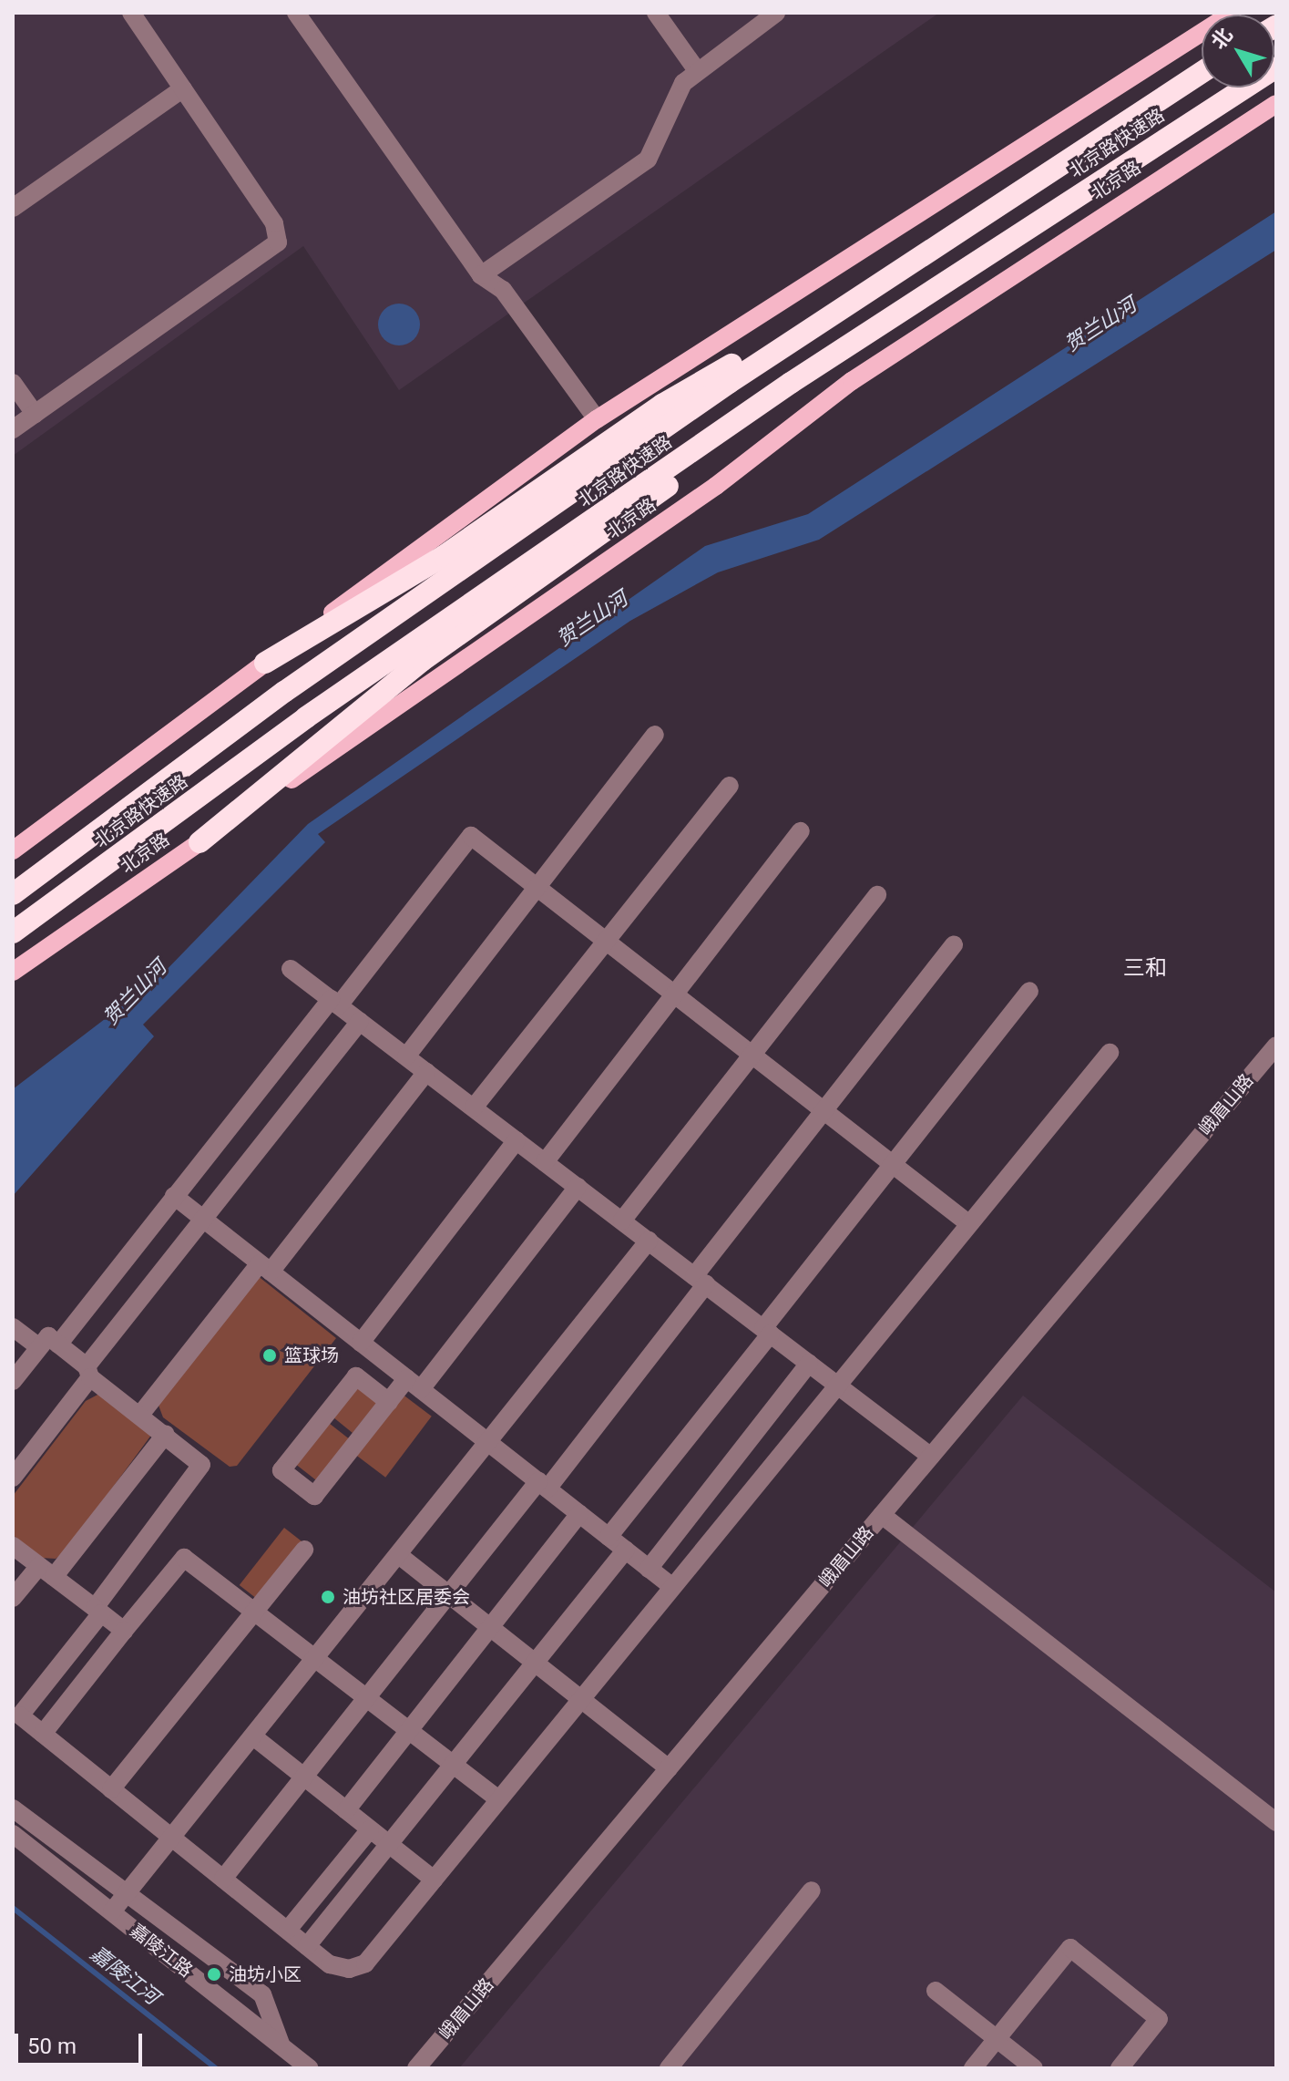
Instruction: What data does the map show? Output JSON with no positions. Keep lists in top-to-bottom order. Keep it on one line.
{"streets":{"highway":["北京路快速路"],"main road":["北京路"],"street":["峨眉山路","嘉陵江路"]},"districts":["三和"],"water":["贺兰山河","嘉陵江河"],"places":["篮球场","油坊社区居委会","油坊小区"],"scale_bar":"50 m","north":"top left"}
